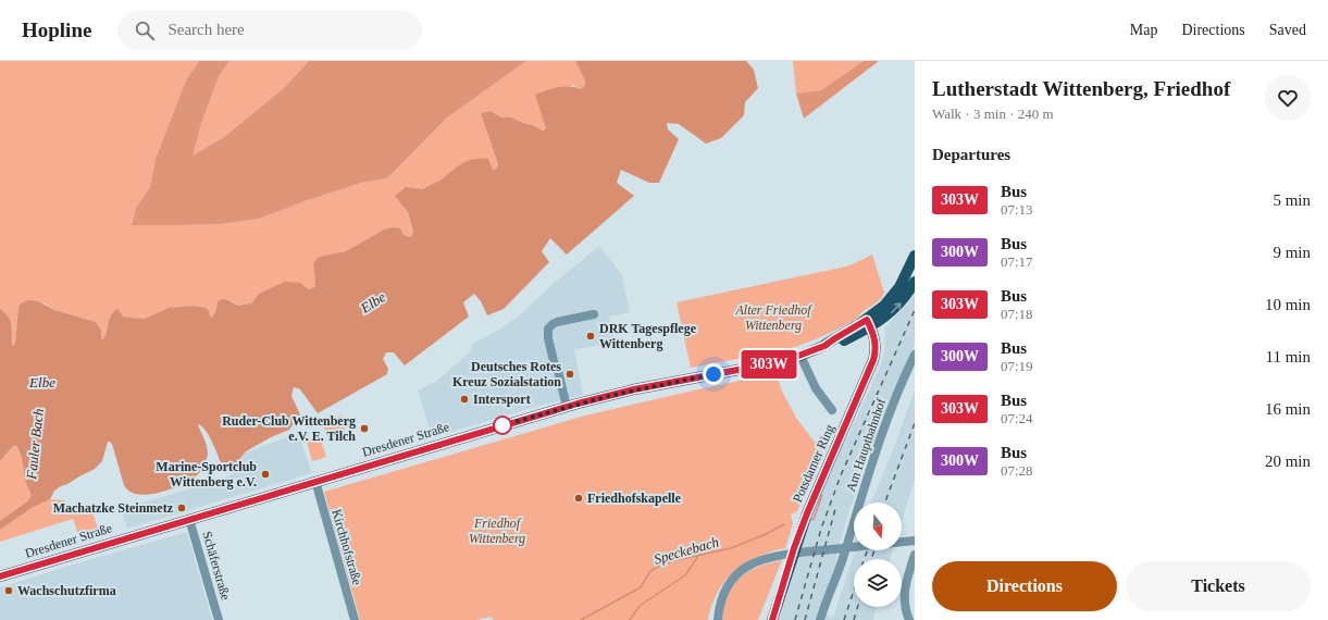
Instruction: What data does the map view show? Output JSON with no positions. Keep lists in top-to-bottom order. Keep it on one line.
{"streets":{"main road":["Dresdener Straße","Potsdamer Ring"],"street":["Am Hauptbahnhof","Kirchhofstraße","Schäferstraße"]},"crossings":[["Dresdener Straße","Potsdamer Ring"],["Dresdener Straße","Kirchhofstraße"],["Dresdener Straße","Schäferstraße"]],"water":["Elbe","Fauler Bach","Speckebach"],"parks":["Alter Friedhof Wittenberg","Friedhof Wittenberg"],"places":["DRK Tagespflege Wittenberg","Deutsches Rotes Kreuz Sozialstation","Intersport","Ruder-Club Wittenberg e.V. E. Tilch","Marine-Sportclub Wittenberg e.V.","Friedhofskapelle","Machatzke Steinmetz","Wachschutzfirma"],"lines":["bus line 303W"],"north":"bottom","page":{"header":"Hopline","search":"Search here","nav":["Map","Directions","Saved"],"on_map":"303W","heading":[["Lutherstadt Wittenberg, Friedhof","Walk · 3 min · 240 m"],"Departures"],"list":[{"mark":"303W","name":"Bus","note":"07:13","value":"5 min"},{"mark":"300W","name":"Bus","note":"07:17","value":"9 min"},{"mark":"303W","name":"Bus","note":"07:18","value":"10 min"},{"mark":"300W","name":"Bus","note":"07:19","value":"11 min"},{"mark":"303W","name":"Bus","note":"07:24","value":"16 min"},{"mark":"300W","name":"Bus","note":"07:28","value":"20 min"}],"buttons":["Directions","Tickets"]}}
